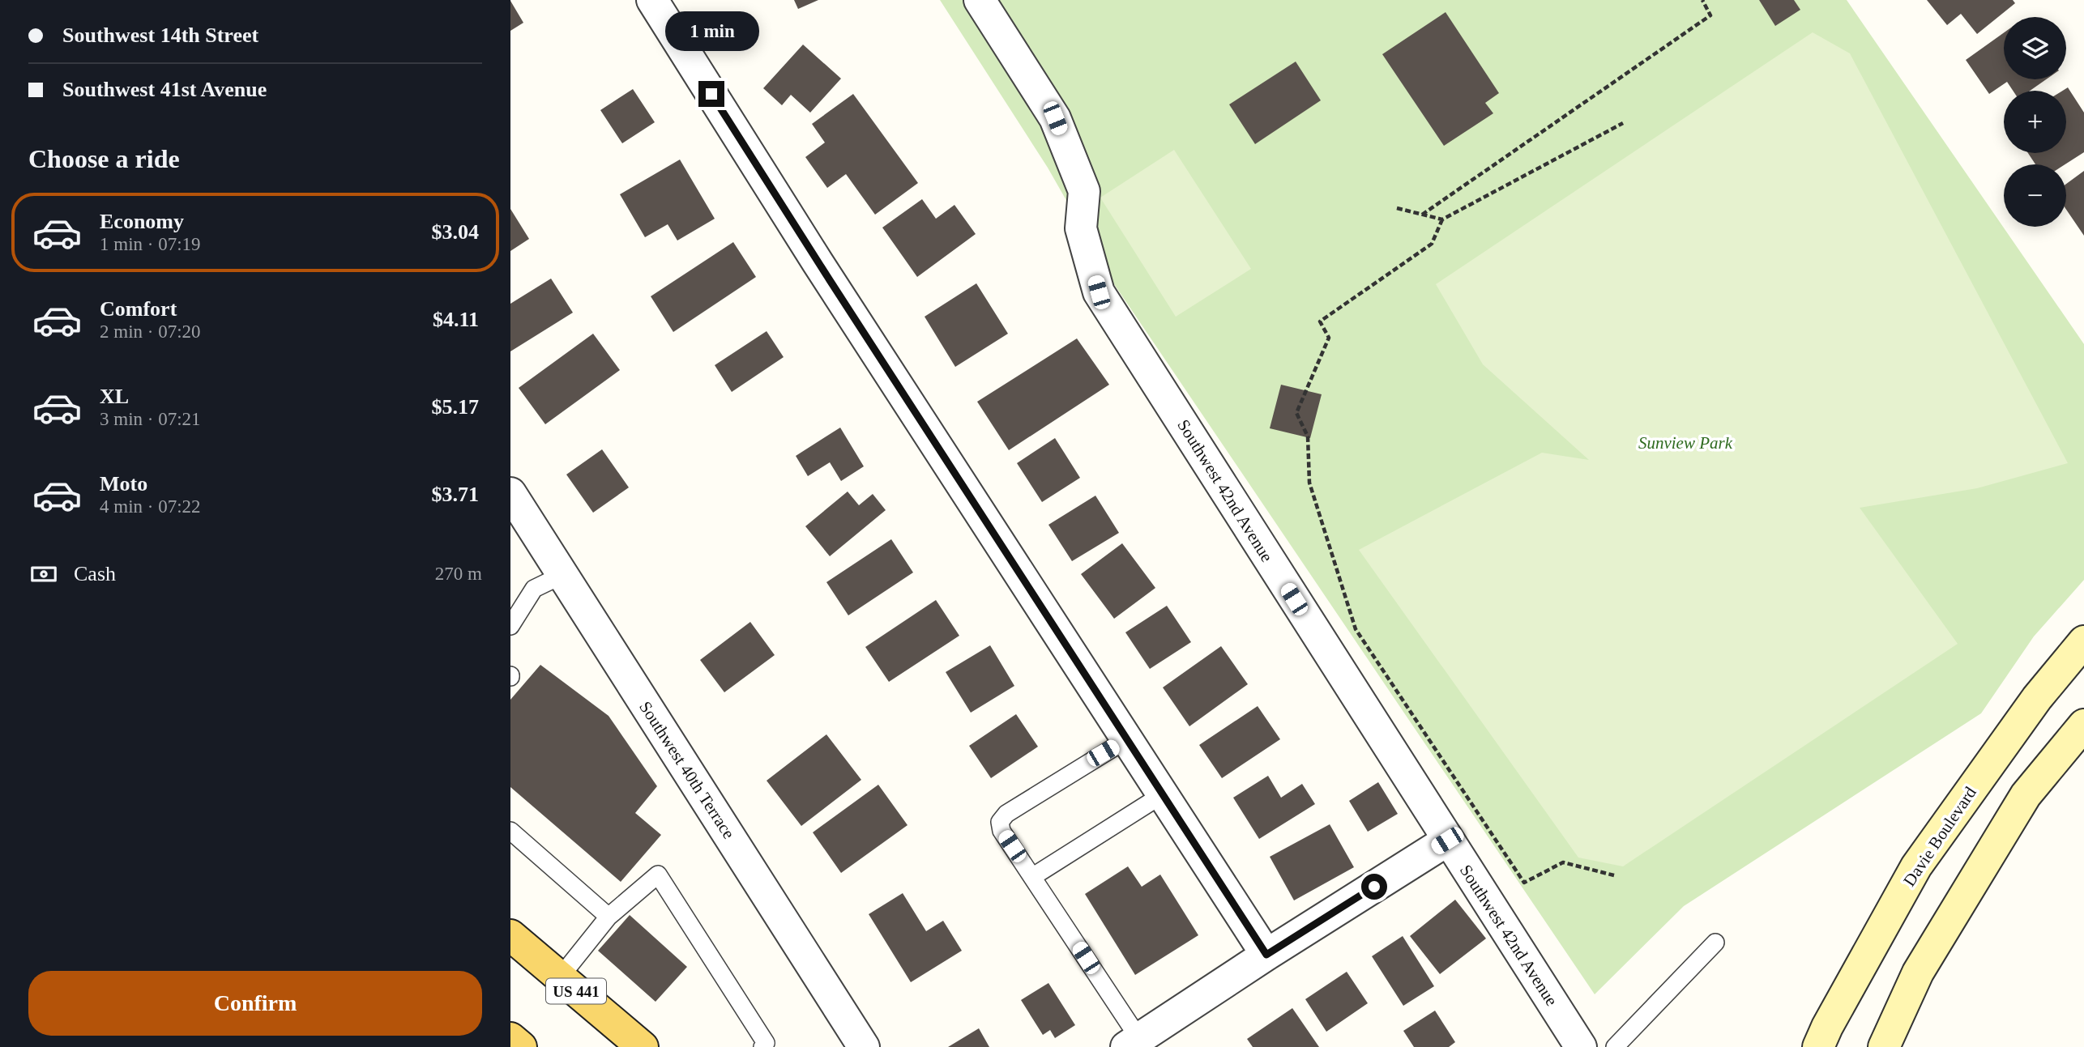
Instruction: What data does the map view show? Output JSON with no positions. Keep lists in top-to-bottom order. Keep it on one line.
{"streets":{"main road":["Davie Boulevard","US 441"],"street":["Southwest 42nd Avenue","Southwest 40th Terrace"]},"parks":["Sunview Park"],"page":{"banner":["Southwest 14th Street","Southwest 41st Avenue"],"bubble":"1 min","map_buttons":["+","−"],"heading":"Choose a ride","list":[{"name":"Economy","note":"1 min · 07:19","value":"$3.04"},{"name":"Comfort","note":"2 min · 07:20","value":"$4.11"},{"name":"XL","note":"3 min · 07:21","value":"$5.17"},{"name":"Moto","note":"4 min · 07:22","value":"$3.71"}],"pay":["Cash","270 m"],"buttons":"Confirm"}}
